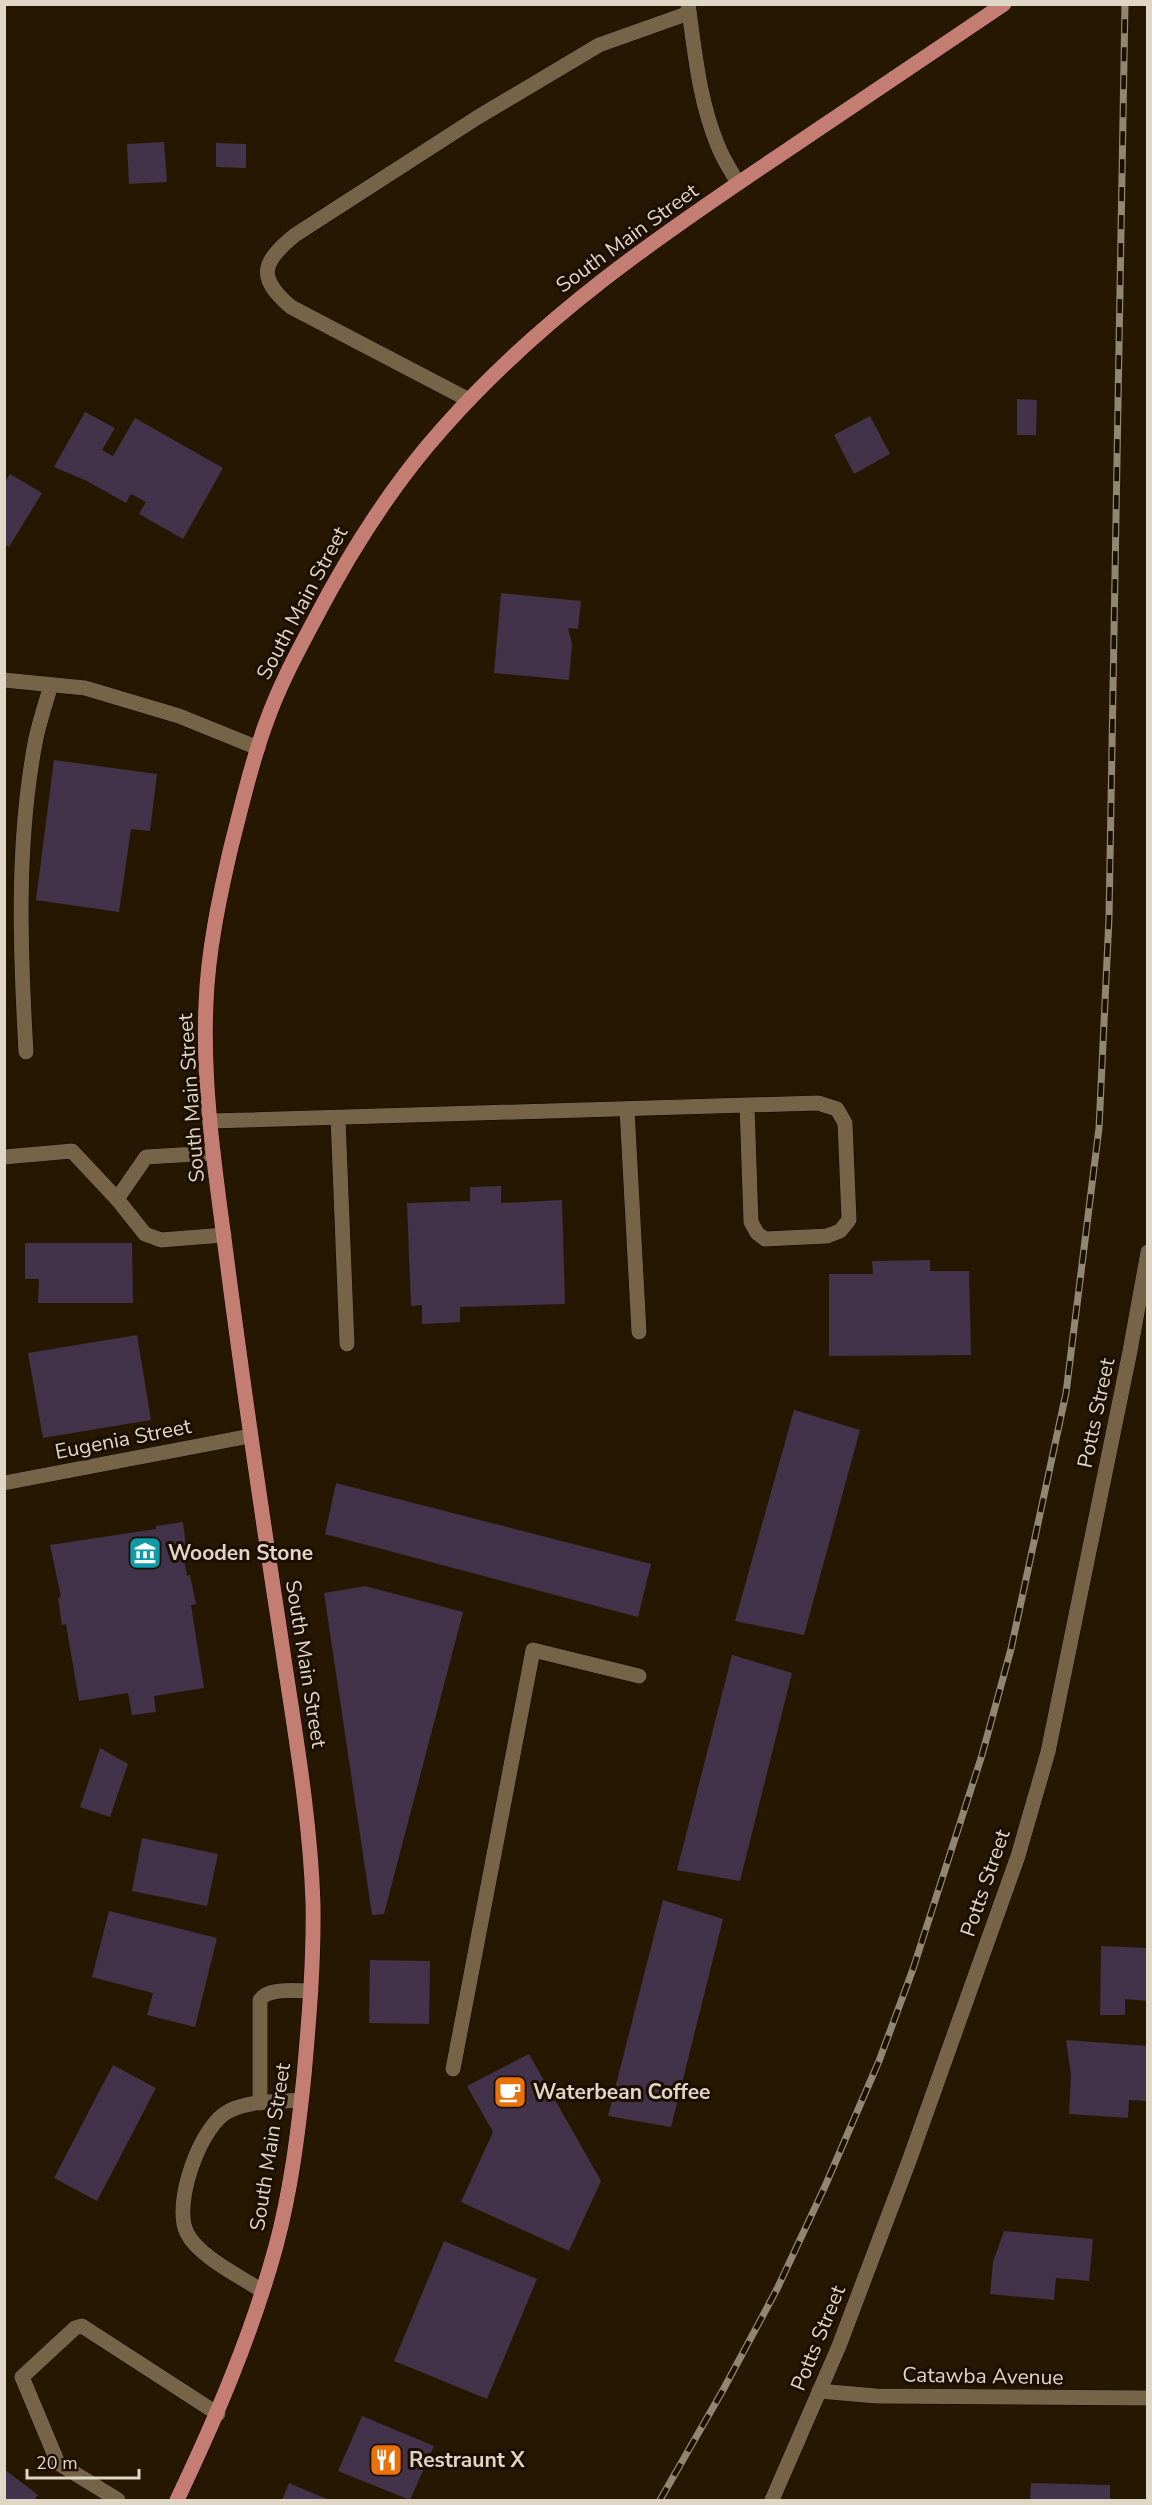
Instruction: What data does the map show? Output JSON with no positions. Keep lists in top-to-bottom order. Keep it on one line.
{"streets":{"main road":["South Main Street"],"street":["Potts Street","Eugenia Street","Catawba Avenue"]},"crossings":[["South Main Street","Eugenia Street"],["Potts Street","Catawba Avenue"]],"places":{"museum":["Wooden Stone"],"cafe":["Waterbean Coffee"],"restaurant":["Restraunt X"]},"scale_bar":"20 m"}
